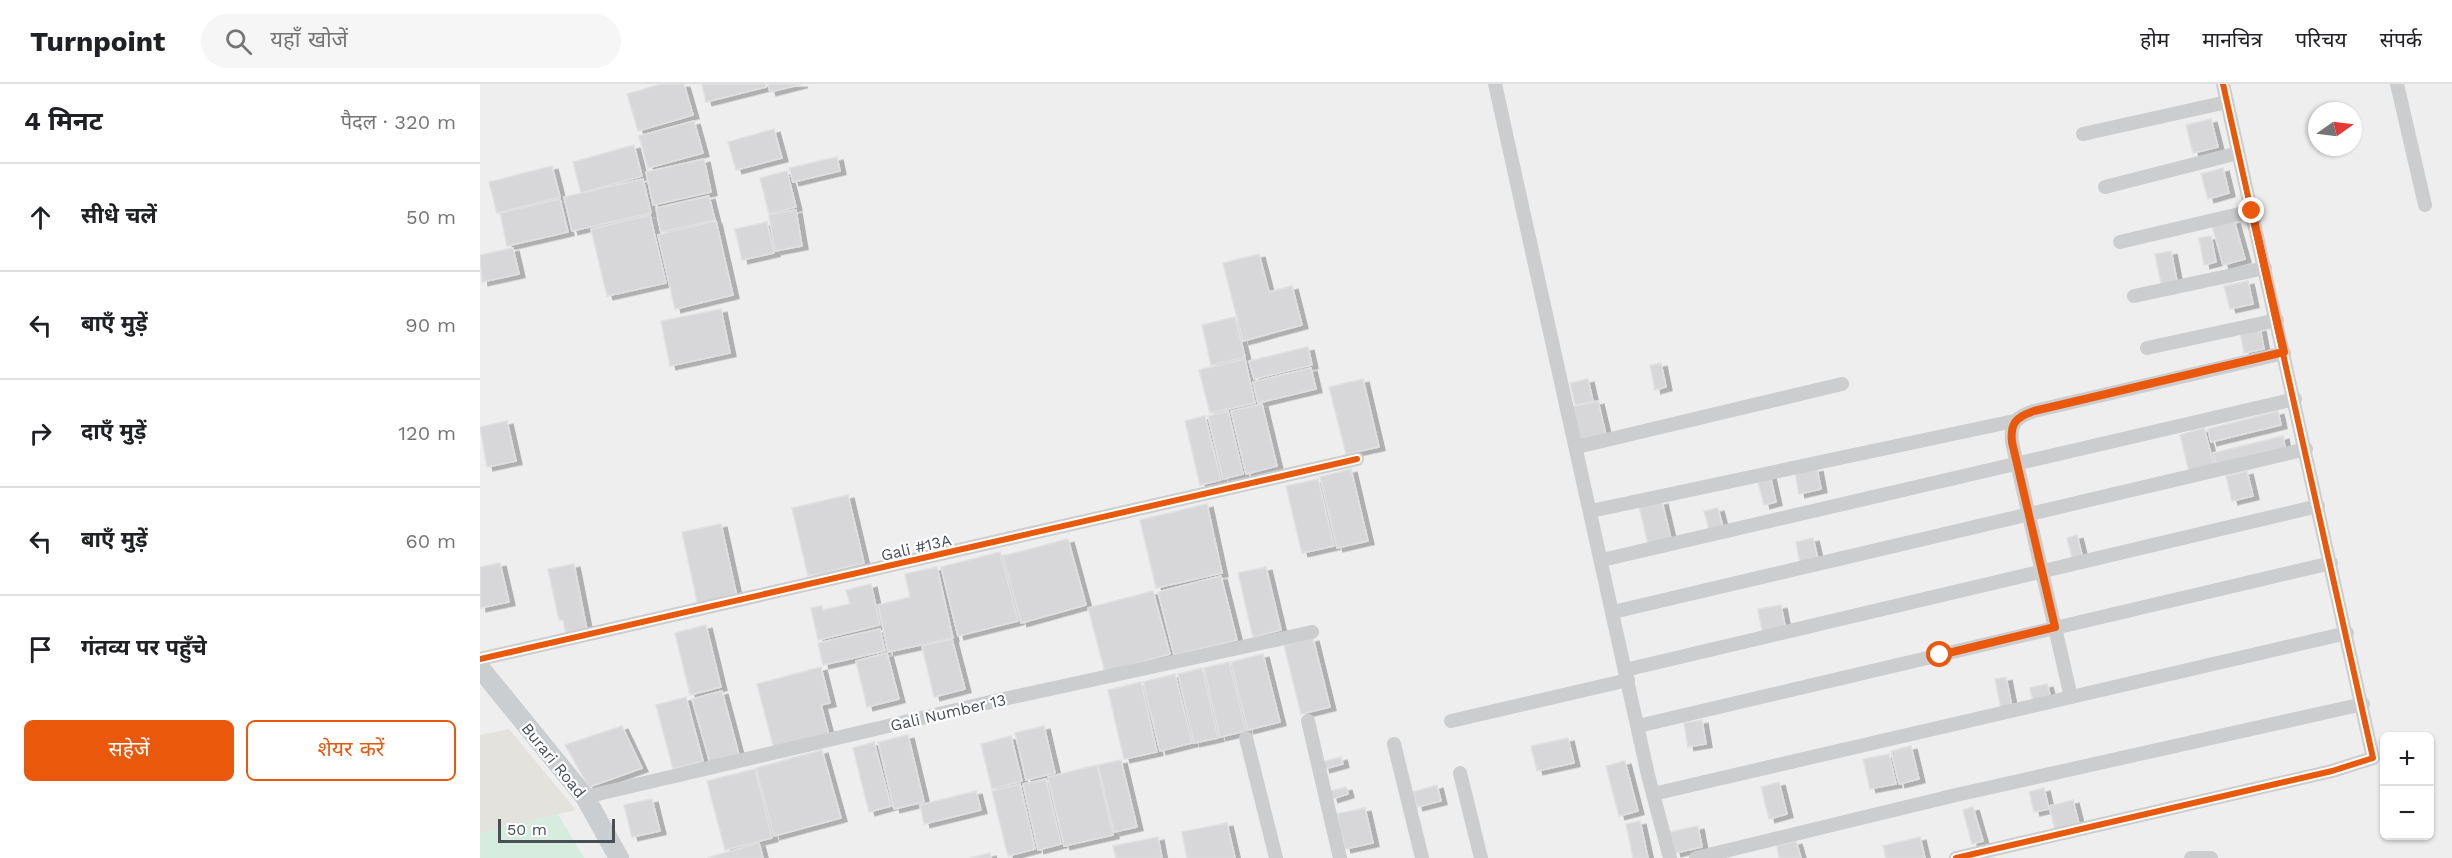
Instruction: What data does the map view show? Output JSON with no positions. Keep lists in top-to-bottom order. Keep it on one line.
{"streets":{"main road":["Burari Road"],"street":["Gali #13A","Gali Number 13"]},"crossings":[["Gali Number 13","Burari Road"]],"scale_bar":"50 m","north":"right","page":{"header":"Turnpoint","search":"यहाँ खोजें","nav":["होम","मानचित्र","परिचय","संपर्क"],"heading":["4 मिनट","पैदल · 320 m"],"list":[["सीधे चलें","50 m"],["बाएँ मुड़ें","90 m"],["दाएँ मुड़ें","120 m"],["बाएँ मुड़ें","60 m"],"गंतव्य पर पहुँचे"],"buttons":["सहेजें","शेयर करें"],"map_buttons":["+","−"],"scale":"50 m"}}
